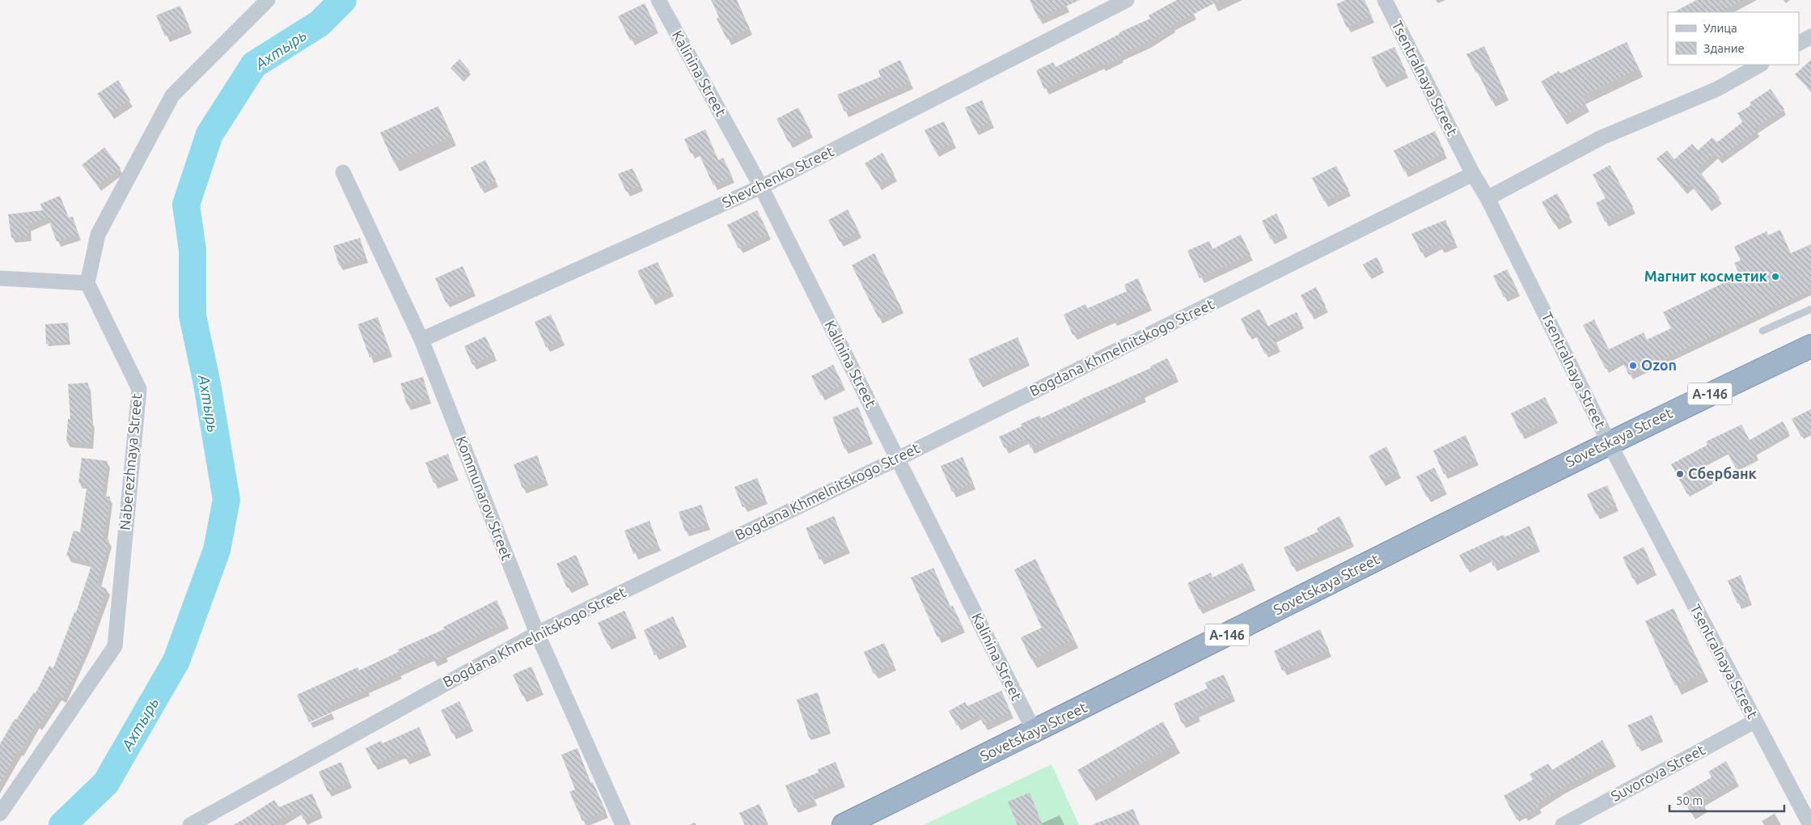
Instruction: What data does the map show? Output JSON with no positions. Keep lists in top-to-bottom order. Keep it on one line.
{"streets":{"highway":["А-146","Sovetskaya Street"],"street":["Kalinina Street","Tsentralnaya Street","Shevchenko Street","Bogdana Khmelnitskogo Street","Naberezhnaya Street","Kommunarov Street","Suvorova Street"]},"crossings":[["Kalinina Street","Shevchenko Street"],["Kalinina Street","Bogdana Khmelnitskogo Street"],["Kalinina Street","Sovetskaya Street"],["Tsentralnaya Street","Bogdana Khmelnitskogo Street"],["Tsentralnaya Street","Sovetskaya Street"],["Tsentralnaya Street","Suvorova Street"],["Shevchenko Street","Kommunarov Street"],["Bogdana Khmelnitskogo Street","Kommunarov Street"]],"water":["Ахтырь"],"places":["Магнит косметик","Ozon","Сбербанк"],"legend":["Улица","Здание"],"scale_bar":"50 m"}
